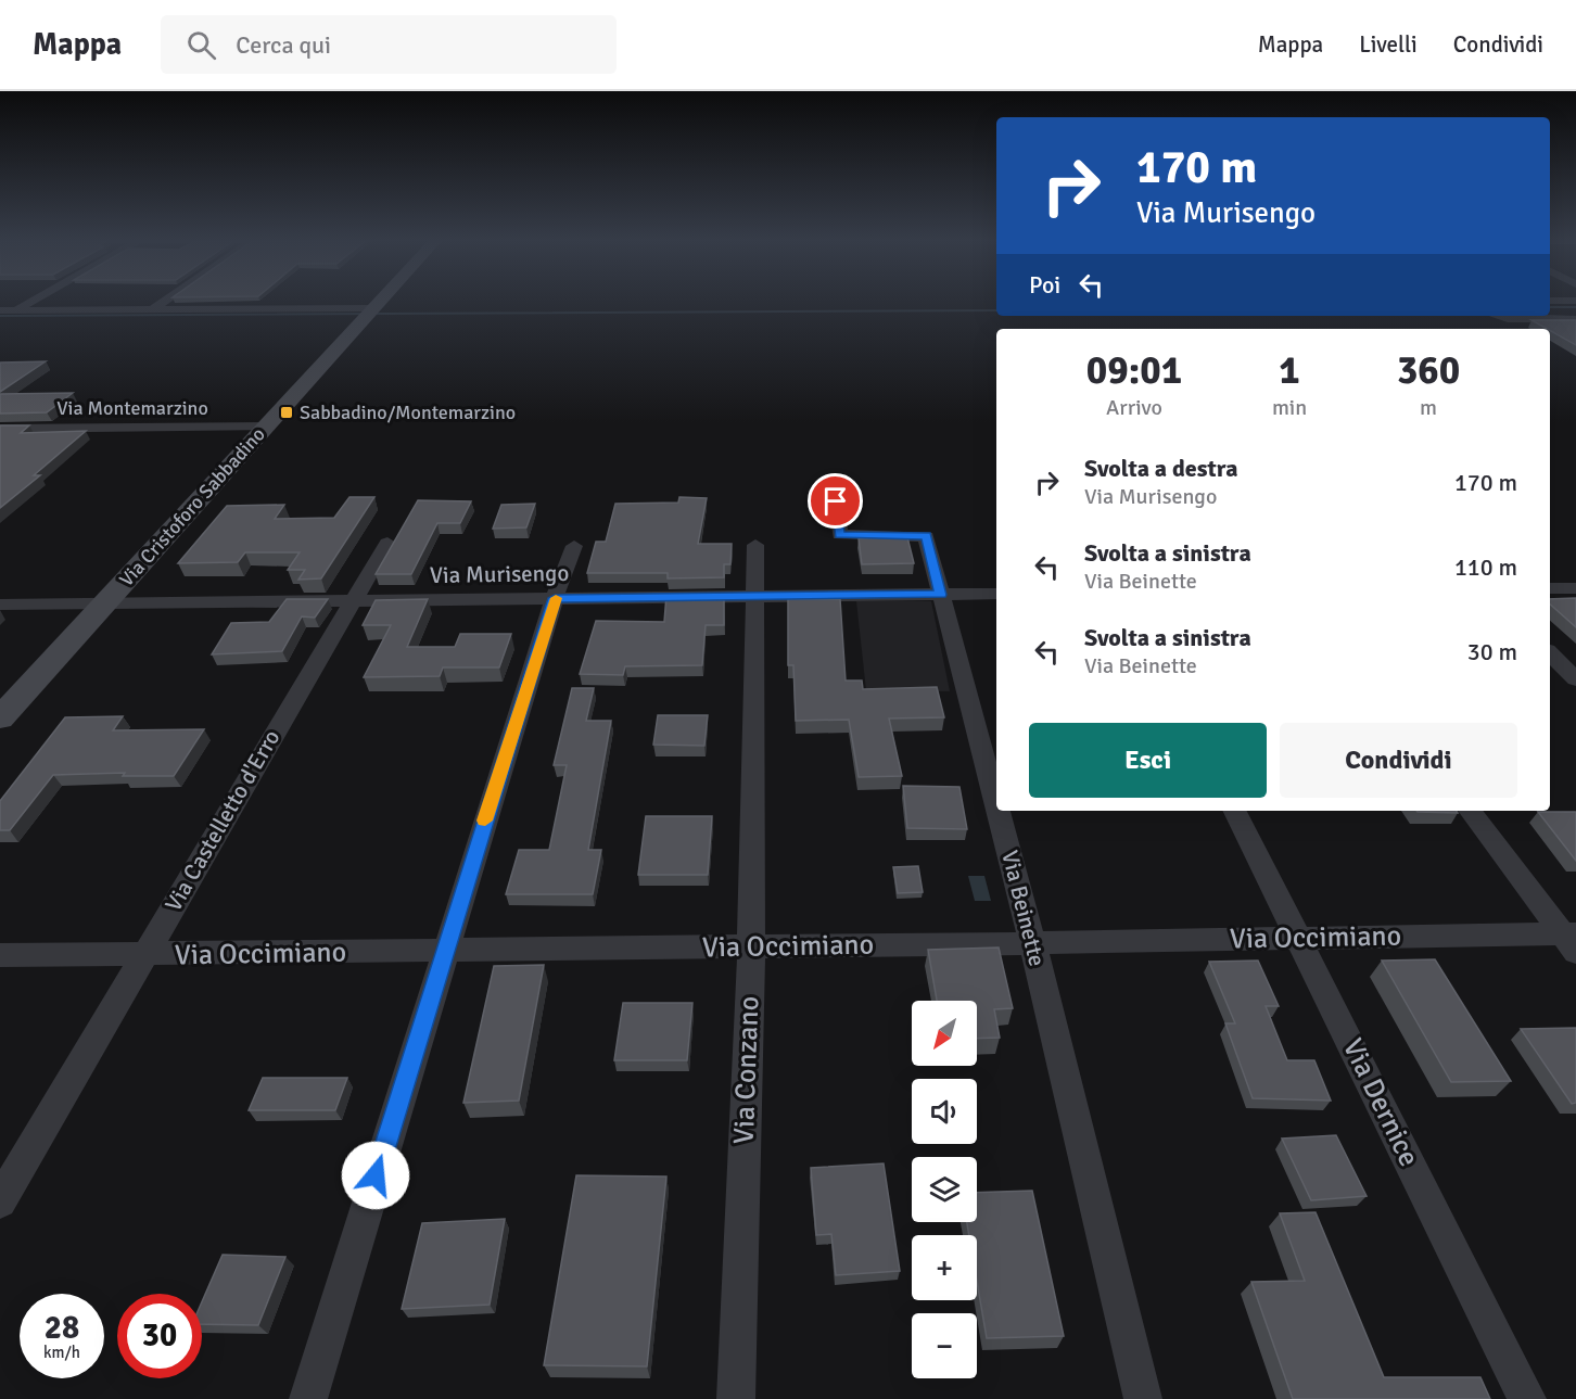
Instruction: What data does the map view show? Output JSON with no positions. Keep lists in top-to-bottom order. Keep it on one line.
{"streets":{"street":["Via Montemarzino","Via Cristoforo Sabbadino","Via Murisengo","Via Castelletto d'Erro","Via Beinette","Via Occimiano","Via Conzano","Via Dernice"]},"crossings":[["Via Montemarzino","Via Cristoforo Sabbadino"],["Via Cristoforo Sabbadino","Via Murisengo"],["Via Murisengo","Via Castelletto d'Erro"],["Via Murisengo","Via Beinette"],["Via Murisengo","Via Conzano"],["Via Castelletto d'Erro","Via Occimiano"],["Via Beinette","Via Occimiano"],["Via Occimiano","Via Conzano"],["Via Occimiano","Via Dernice"]],"places":{"transit":["Sabbadino/Montemarzino"]},"north":"bottom left","page":{"header":"Mappa","search":"Cerca qui","nav":["Mappa","Livelli","Condividi"],"turn":["170 m","Via Murisengo"],"then":"Poi","eta":["09:01","Arrivo","1","min","360","m"],"list":[{"name":"Svolta a destra","note":"Via Murisengo","value":"170 m"},{"name":"Svolta a sinistra","note":"Via Beinette","value":"110 m"},{"name":"Svolta a sinistra","note":"Via Beinette","value":"30 m"}],"buttons":["Esci","Condividi"],"map_buttons":["+","−"],"speed":"28 km/h","limit":"30"}}
